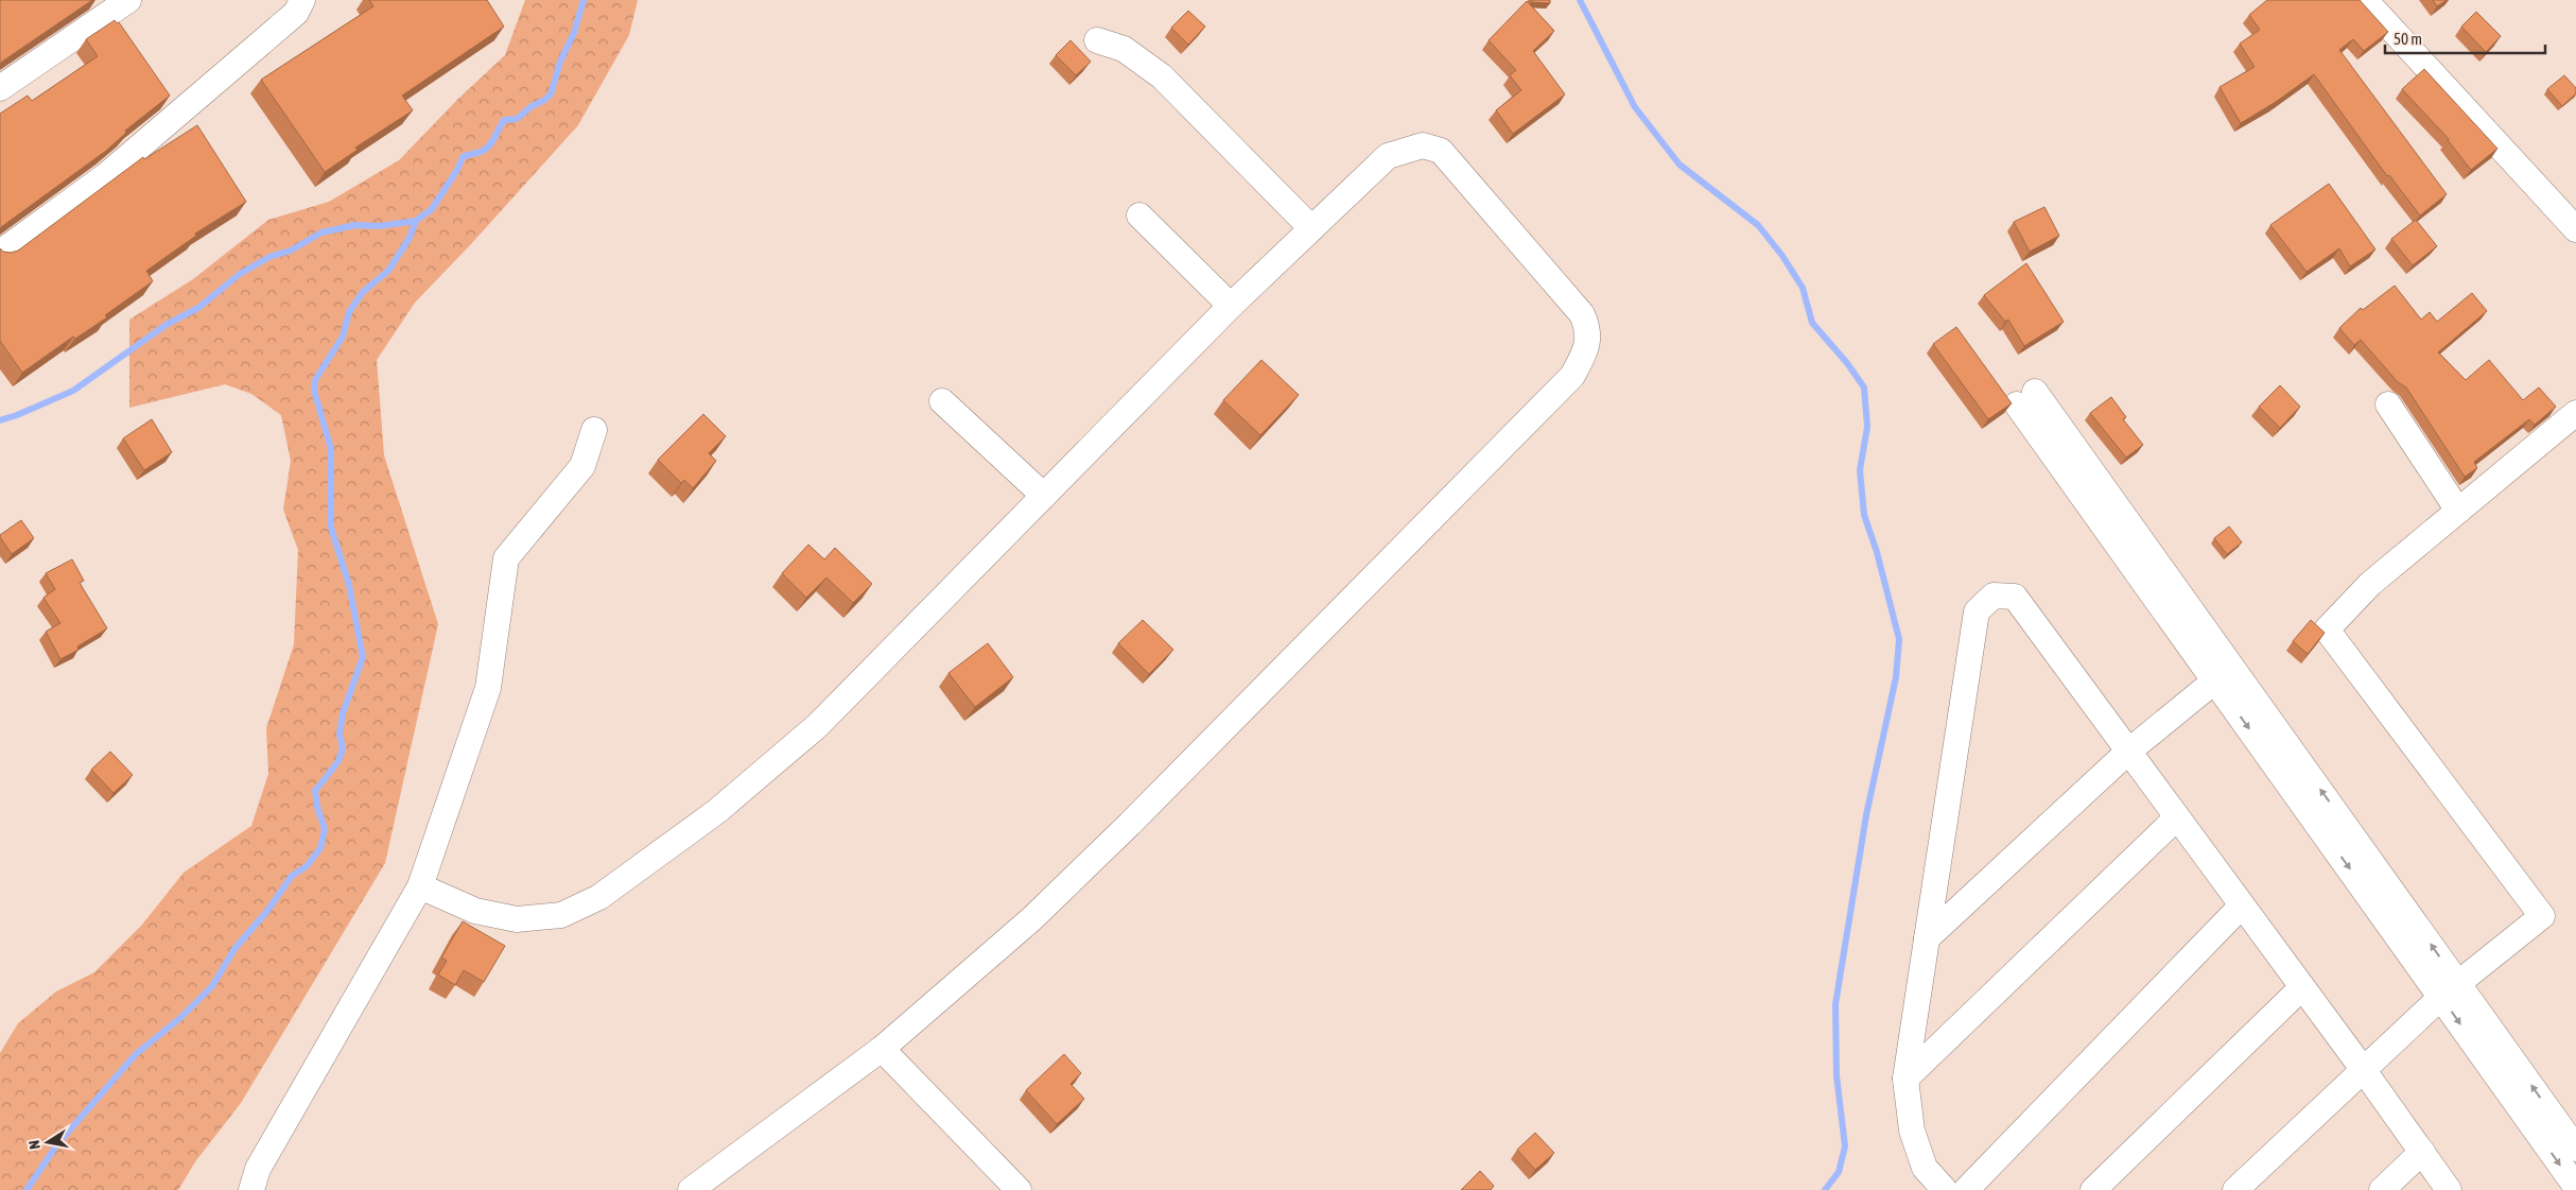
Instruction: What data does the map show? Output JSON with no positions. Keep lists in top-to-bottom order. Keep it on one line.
{"scale_bar":"50 m","north":"left"}
